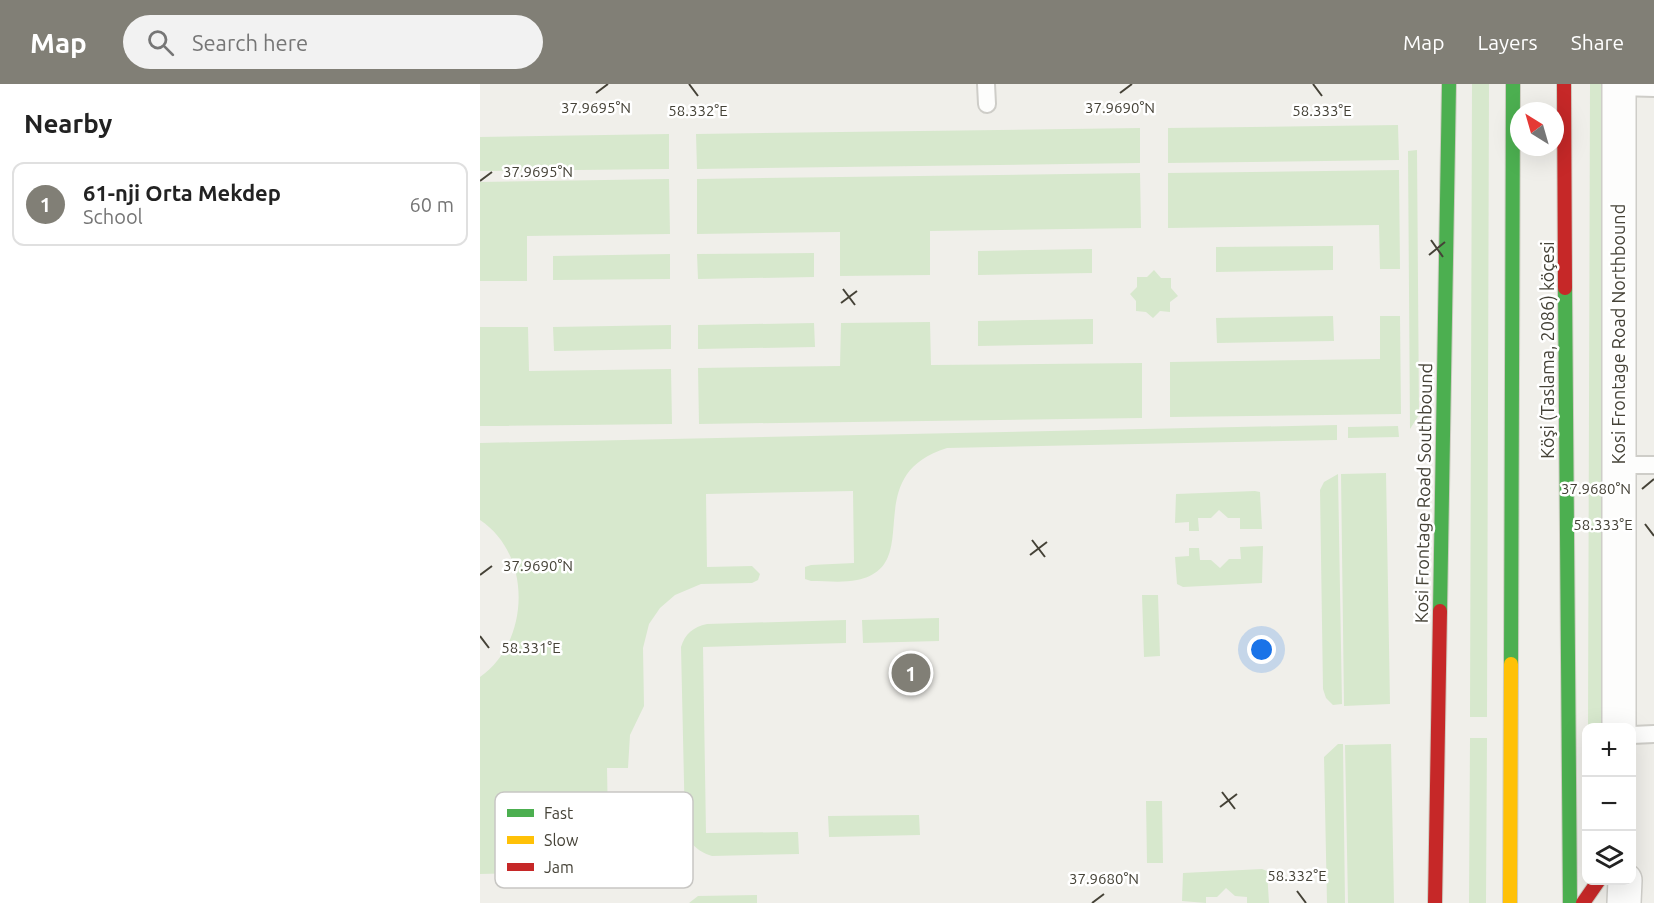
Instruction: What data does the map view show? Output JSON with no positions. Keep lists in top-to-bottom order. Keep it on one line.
{"streets":{"main road":["Köşi (Taslama, 2086) köçesi","Kosi Frontage Road Southbound"],"street":["Kosi Frontage Road Northbound"]},"legend":["Fast","Slow","Jam"],"north":"top left","page":{"header":"Map","search":"Search here","nav":["Map","Layers","Share"],"heading":"Nearby","list":[{"mark":"1","name":"61-nji Orta Mekdep","note":"School","value":"60 m"}],"pins":"1","map_buttons":["+","−"]},"coordinates":["37.9695°N","37.9690°N","58.332°E","58.333°E","37.9680°N","58.331°E"]}
